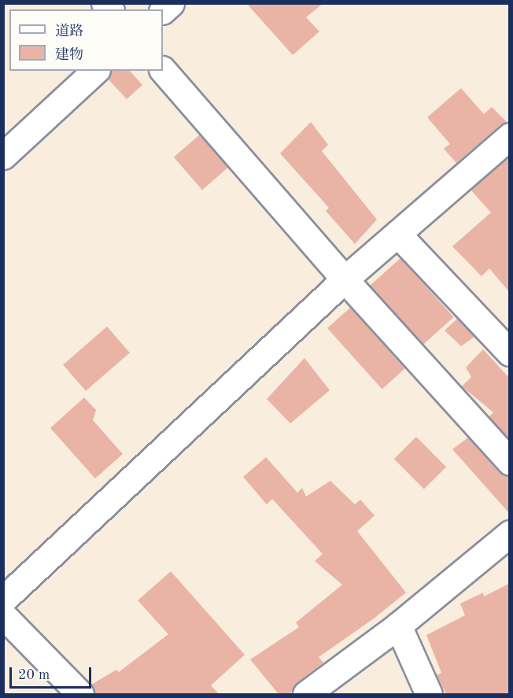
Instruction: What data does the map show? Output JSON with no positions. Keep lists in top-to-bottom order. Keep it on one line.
{"legend":["道路","建物"],"scale_bar":"20 m"}
